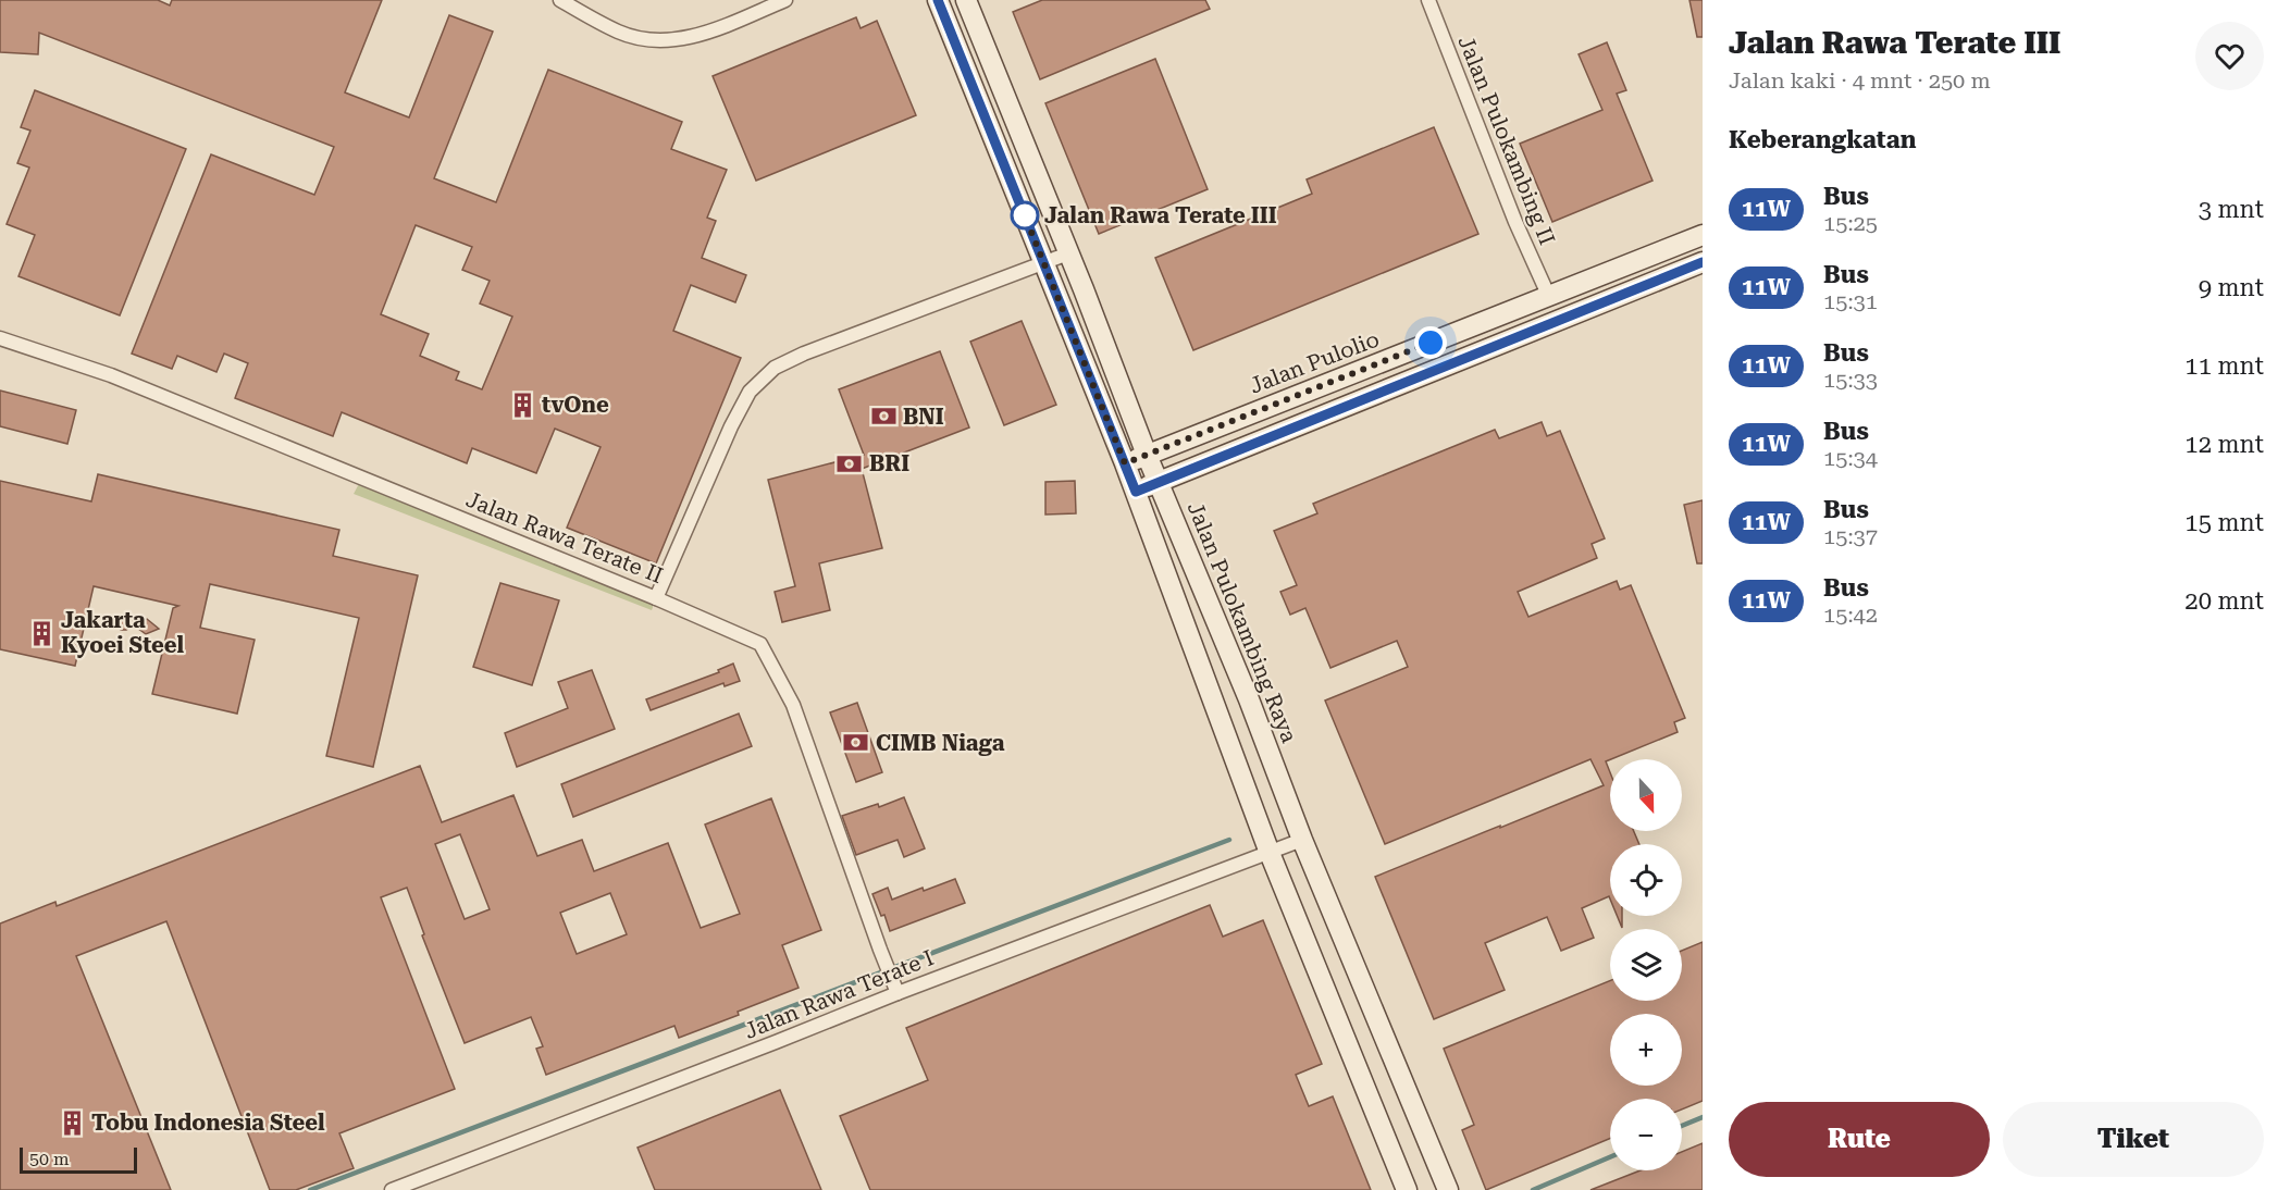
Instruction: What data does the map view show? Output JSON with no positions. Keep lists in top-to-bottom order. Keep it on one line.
{"streets":{"street":["Jalan Pulokambing II","Jalan Pulolio","Jalan Rawa Terate II","Jalan Pulokambing Raya","Jalan Rawa Terate I"]},"crossings":[["Jalan Pulokambing II","Jalan Pulolio"],["Jalan Pulolio","Jalan Pulokambing Raya"],["Jalan Rawa Terate II","Jalan Rawa Terate I"],["Jalan Pulokambing Raya","Jalan Rawa Terate I"]],"places":{"other":["Jalan Rawa Terate III"],"building":["tvOne","Jakarta Kyoei Steel","Tobu Indonesia Steel"],"bank":["BNI","BRI","CIMB Niaga"]},"lines":["bus line 11W"],"scale_bar":"50 m","north":"bottom","page":{"heading":[["Jalan Rawa Terate III","Jalan kaki · 4 mnt · 250 m"],"Keberangkatan"],"list":[{"mark":"11W","name":"Bus","note":"15:25","value":"3 mnt"},{"mark":"11W","name":"Bus","note":"15:31","value":"9 mnt"},{"mark":"11W","name":"Bus","note":"15:33","value":"11 mnt"},{"mark":"11W","name":"Bus","note":"15:34","value":"12 mnt"},{"mark":"11W","name":"Bus","note":"15:37","value":"15 mnt"},{"mark":"11W","name":"Bus","note":"15:42","value":"20 mnt"}],"map_buttons":["+","−"],"buttons":["Rute","Tiket"],"scale":"50 m"}}
